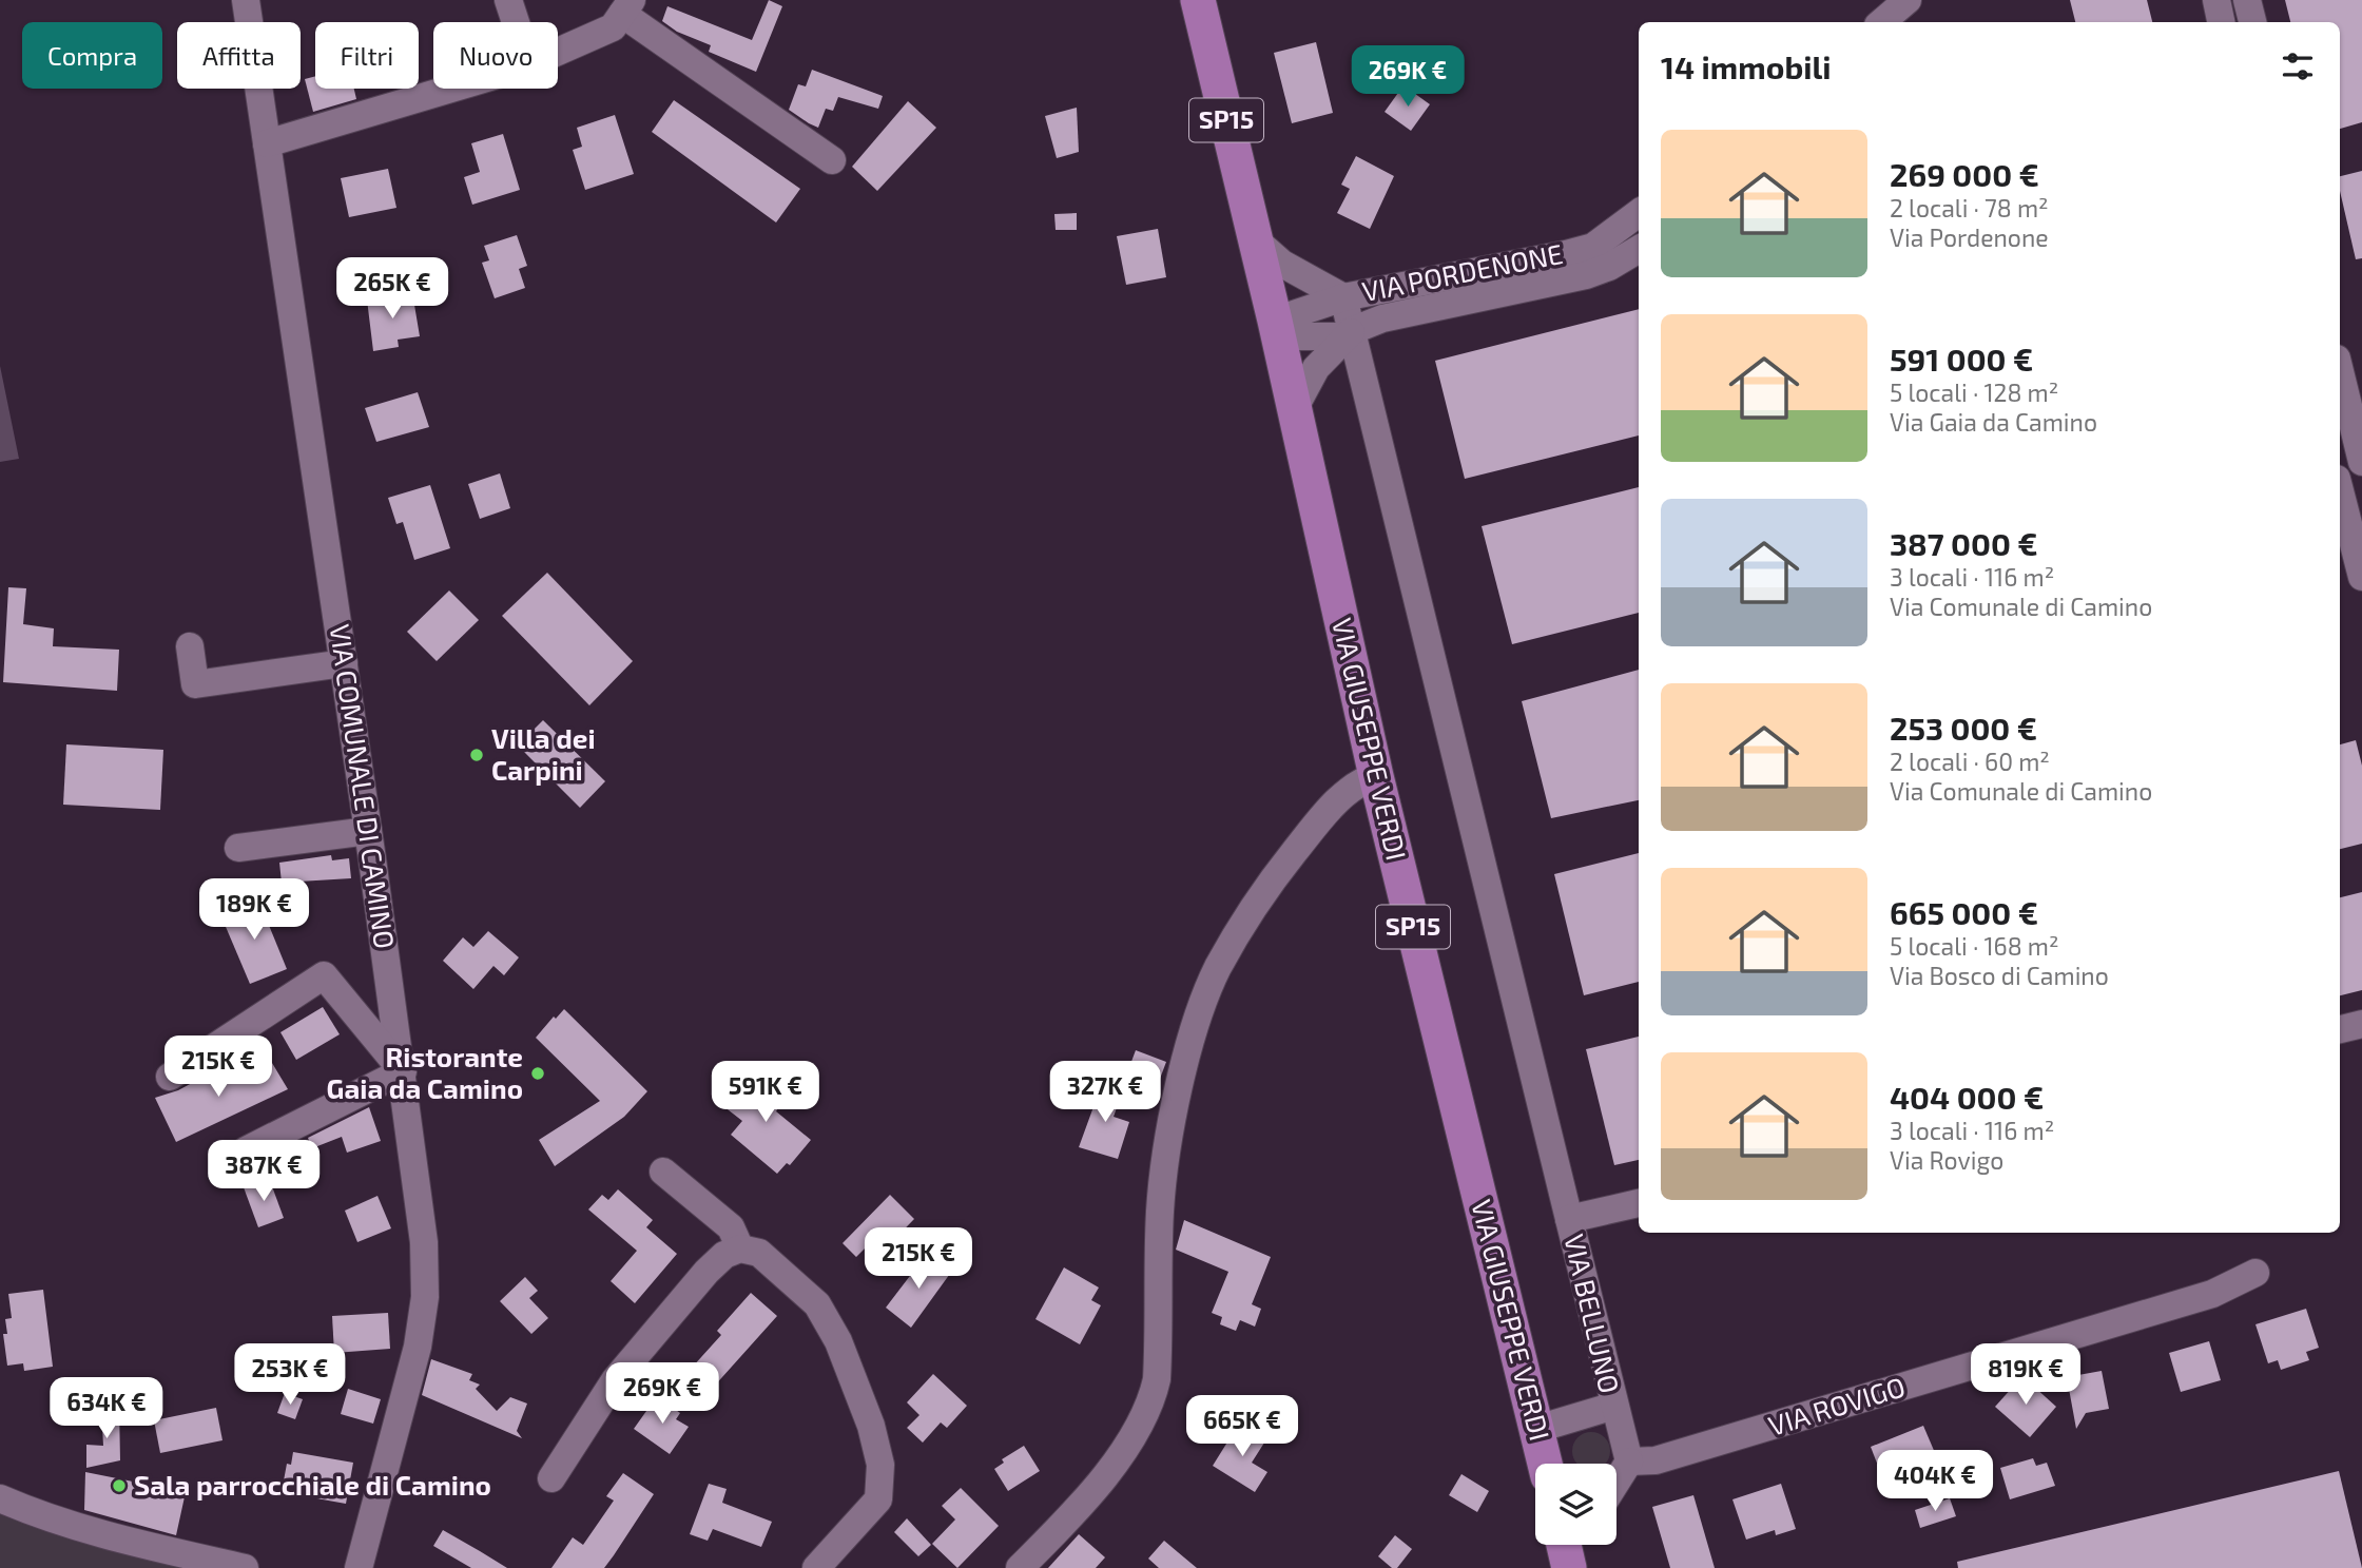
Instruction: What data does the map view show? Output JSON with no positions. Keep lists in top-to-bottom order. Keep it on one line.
{"streets":{"main road":["SP15","VIA GIUSEPPE VERDI"],"street":["VIA PORDENONE","VIA COMUNALE DI CAMINO","VIA BELLUNO","VIA ROVIGO"]},"crossings":[["VIA PORDENONE","VIA GIUSEPPE VERDI"],["VIA GIUSEPPE VERDI","VIA BELLUNO"]],"places":["Villa dei Carpini","Ristorante Gaia da Camino","Sala parrocchiale di Camino"],"page":{"chip":["Compra","Affitta","Filtri","Nuovo"],"heading":"14 immobili","price":["269K €","265K €","189K €","215K €","591K €","327K €","387K €","215K €","253K €","819K €","269K €","634K €","665K €","404K €"],"list":[{"name":"269 000 €","note":"2 locali · 78 m² · Via Pordenone"},{"name":"591 000 €","note":"5 locali · 128 m² · Via Gaia da Camino"},{"name":"387 000 €","note":"3 locali · 116 m² · Via Comunale di Camino"},{"name":"253 000 €","note":"2 locali · 60 m² · Via Comunale di Camino"},{"name":"665 000 €","note":"5 locali · 168 m² · Via Bosco di Camino"},{"name":"404 000 €","note":"3 locali · 116 m² · Via Rovigo"}]}}
